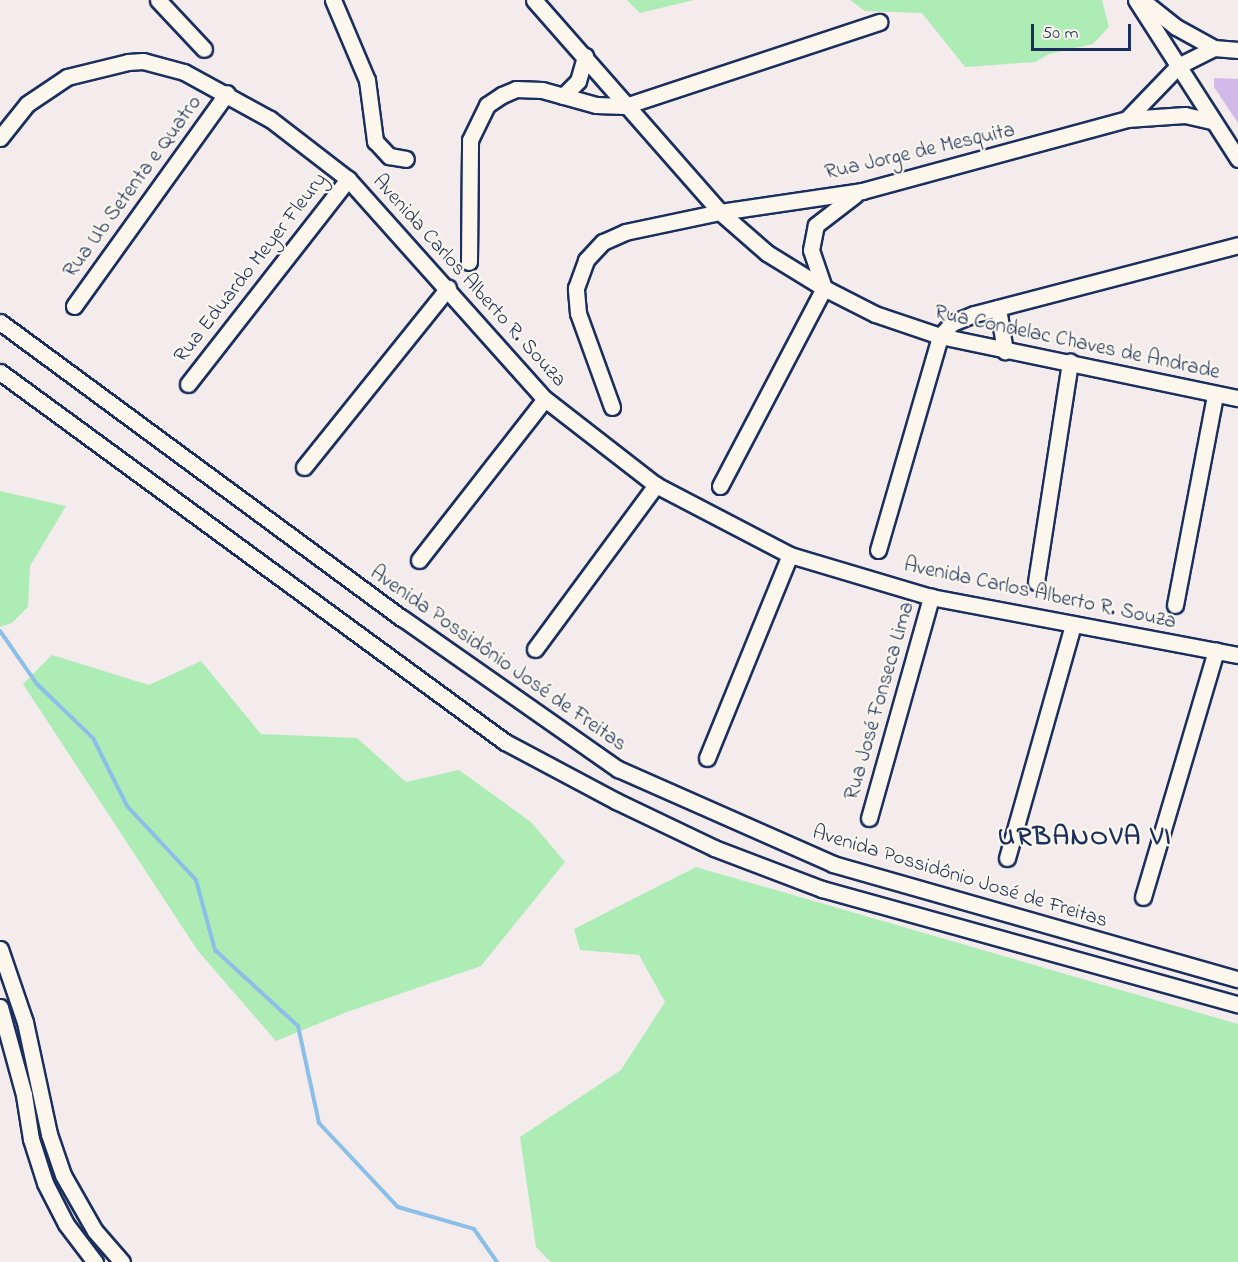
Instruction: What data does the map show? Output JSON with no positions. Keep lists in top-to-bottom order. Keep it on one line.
{"streets":{"street":["Rua Jorge de Mesquita","Rua Ub Setenta e Quatro","Rua Eduardo Meyer Fleury","Avenida Carlos Alberto R. Souza","Rua Condelac Chaves de Andrade","Avenida Possidônio José de Freitas","Rua José Fonseca Lima"]},"crossings":[["Rua Jorge de Mesquita","Rua Condelac Chaves de Andrade"],["Rua Ub Setenta e Quatro","Avenida Carlos Alberto R. Souza"],["Rua Eduardo Meyer Fleury","Avenida Carlos Alberto R. Souza"],["Avenida Carlos Alberto R. Souza","Rua José Fonseca Lima"]],"districts":["URBANOVA VI"],"scale_bar":"50 m"}
